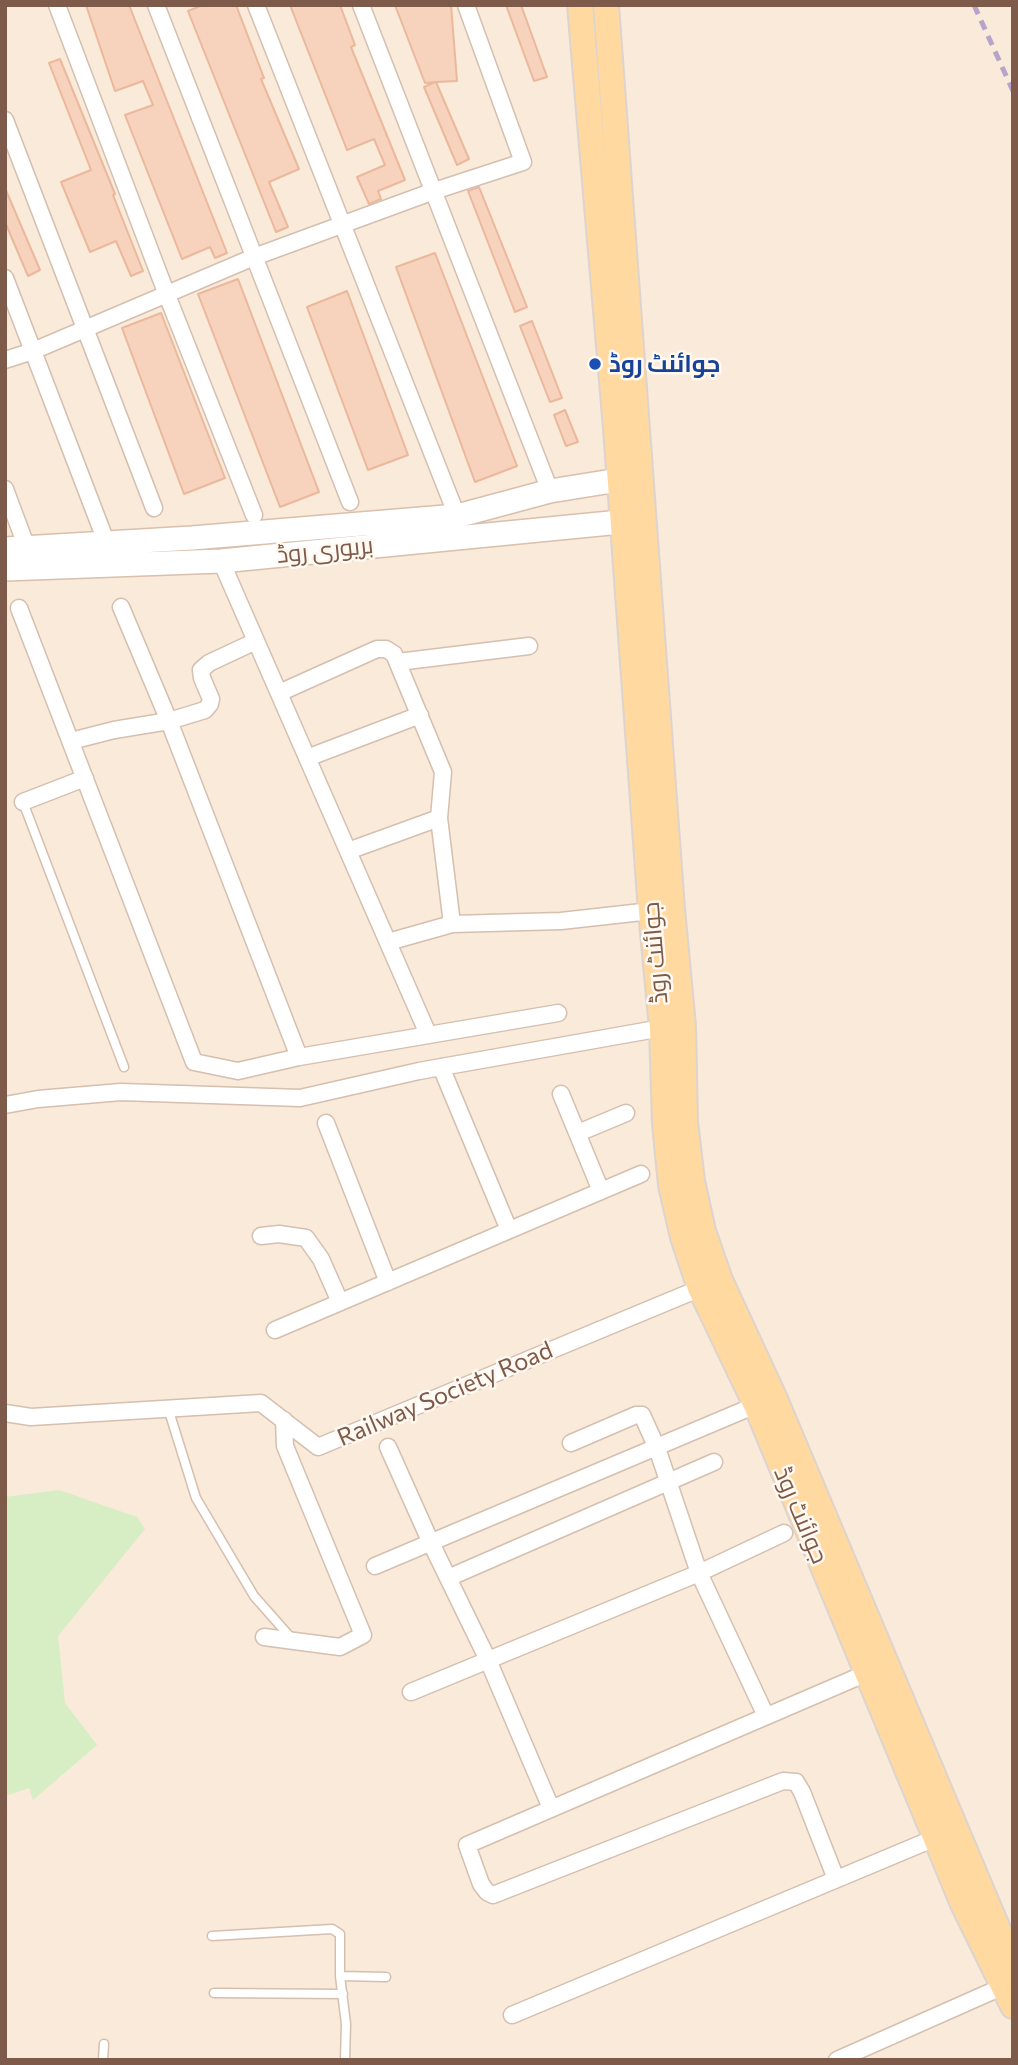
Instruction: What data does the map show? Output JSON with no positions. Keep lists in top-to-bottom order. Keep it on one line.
{"streets":{"main road":["بریوری روڈ","جوائنٹ روڈ"],"street":["Railway Society Road"]},"crossings":[["بریوری روڈ","جوائنٹ روڈ"],["جوائنٹ روڈ","Railway Society Road"]],"places":["جوائنٹ روڈ"]}
